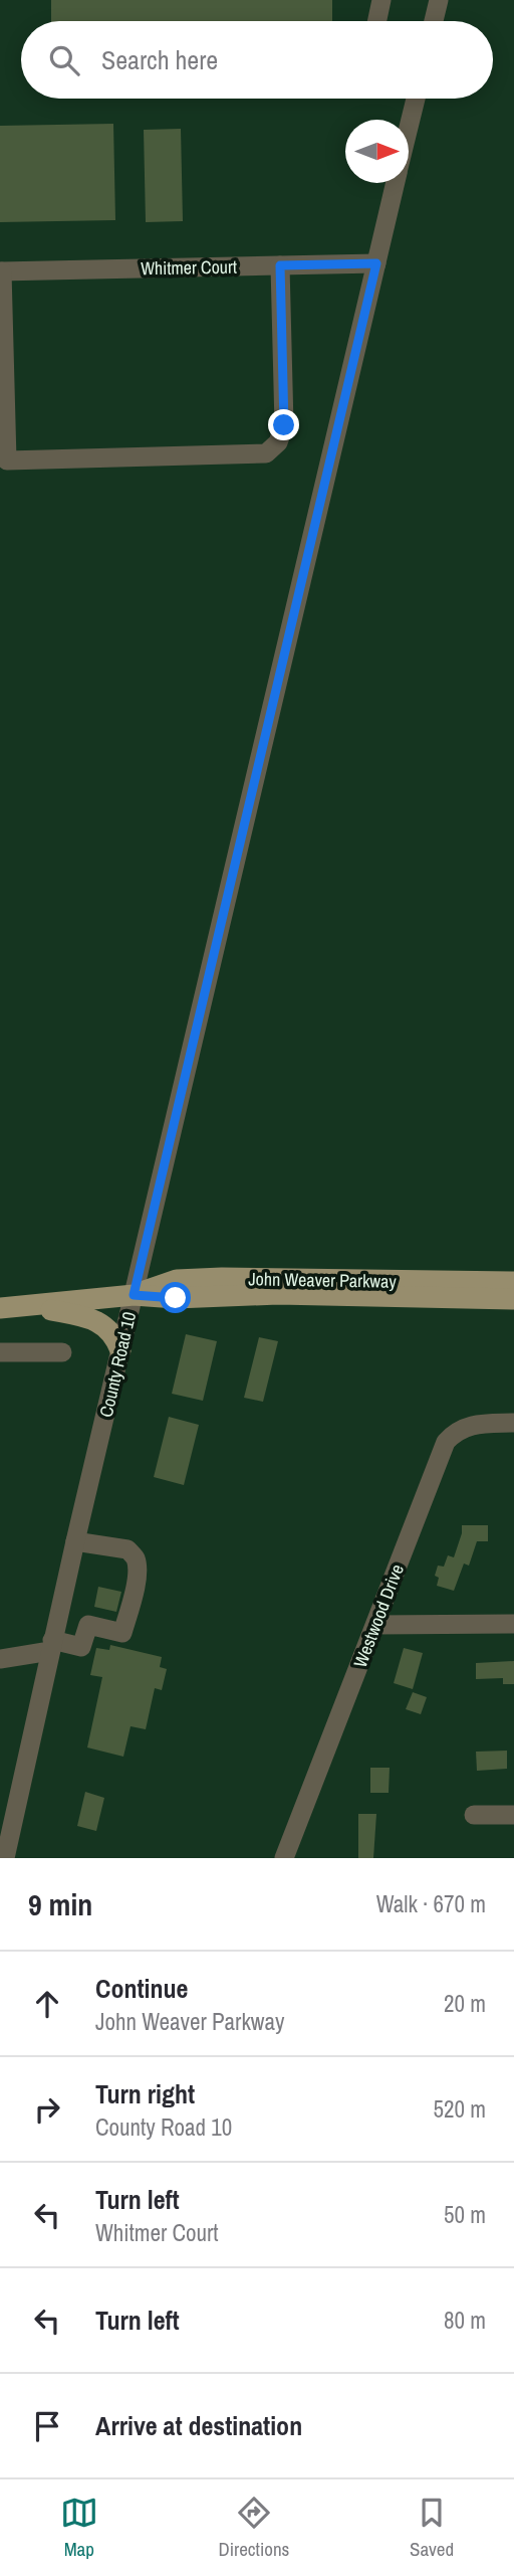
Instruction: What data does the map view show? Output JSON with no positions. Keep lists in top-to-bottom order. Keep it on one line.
{"streets":{"main road":["John Weaver Parkway"],"street":["Whitmer Court","County Road 10","Westwood Drive"]},"crossings":[["Whitmer Court","County Road 10"],["John Weaver Parkway","County Road 10"]],"north":"right","page":{"search":"Search here","heading":["9 min","Walk · 670 m"],"list":[["Continue","John Weaver Parkway","20 m"],["Turn right","County Road 10","520 m"],["Turn left","Whitmer Court","50 m"],["Turn left","80 m"],"Arrive at destination"],"nav":["Map","Directions","Saved"]}}
